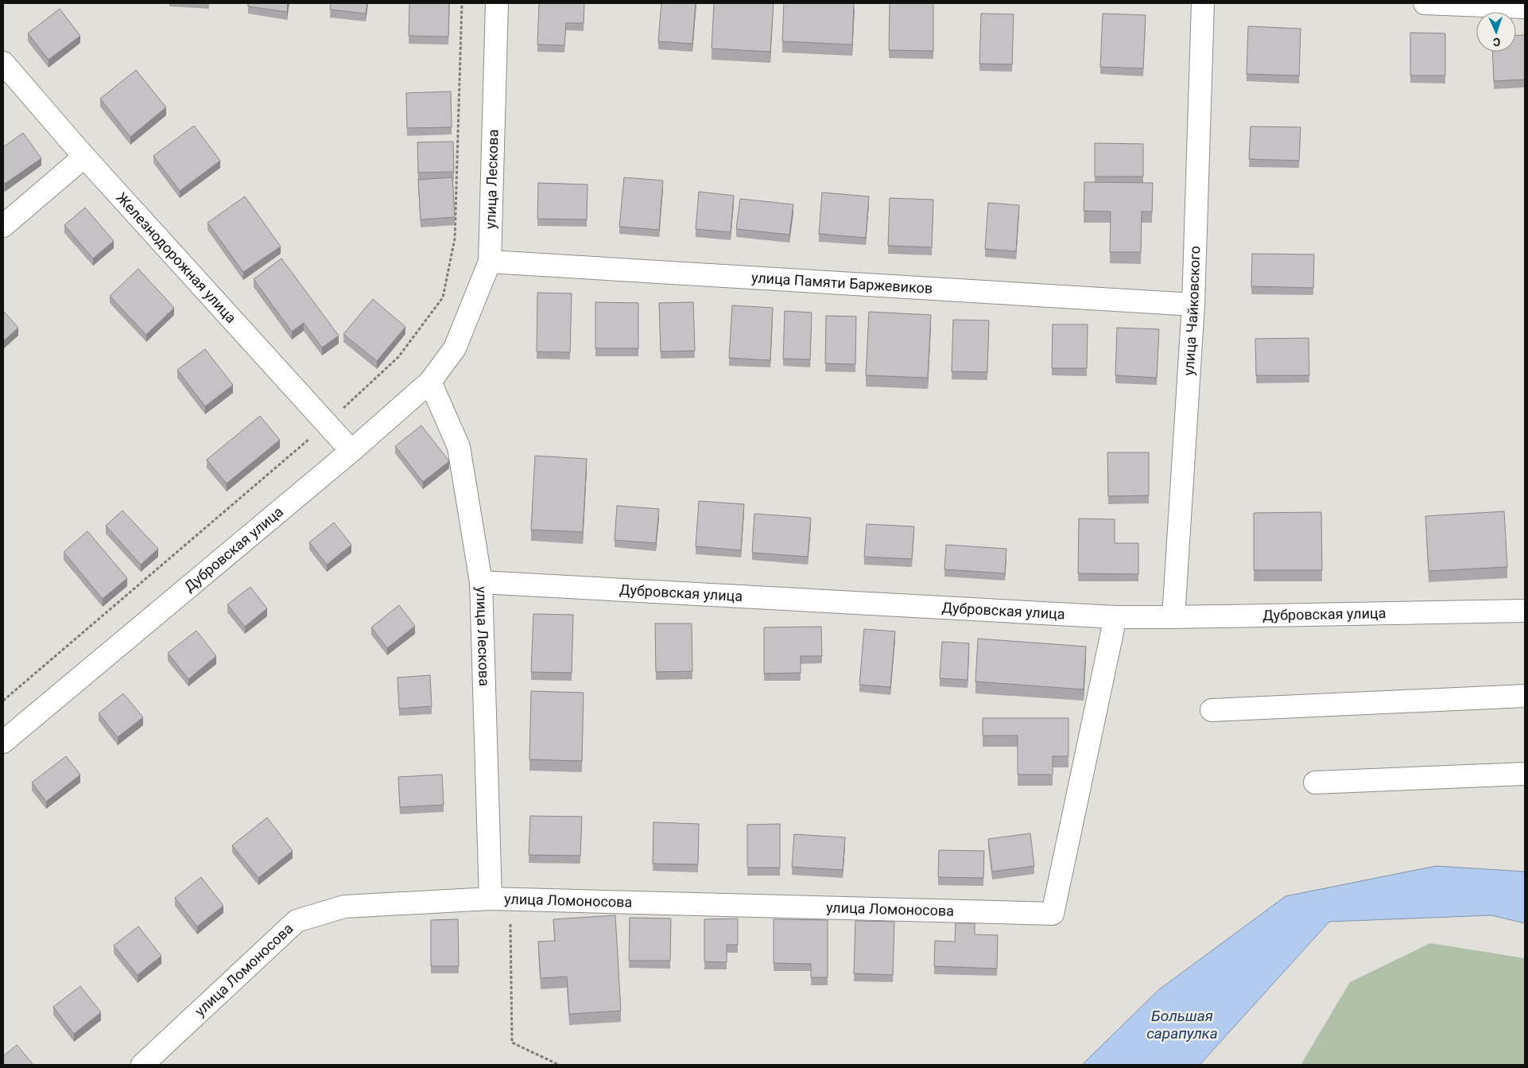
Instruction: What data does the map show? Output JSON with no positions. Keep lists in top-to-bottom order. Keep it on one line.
{"streets":{"street":["улица Лескова","Железнодорожная улица","улица Памяти Баржевиков","улица Чайковского","Дубровская улица","улица Ломоносова"]},"crossings":[["улица Лескова","улица Памяти Баржевиков"],["улица Лескова","Дубровская улица"],["улица Лескова","улица Ломоносова"],["Железнодорожная улица","Дубровская улица"],["улица Памяти Баржевиков","улица Чайковского"],["улица Чайковского","Дубровская улица"],["Дубровская улица","улица Ломоносова"]],"water":["Большая сарапулка"],"north":"bottom"}
